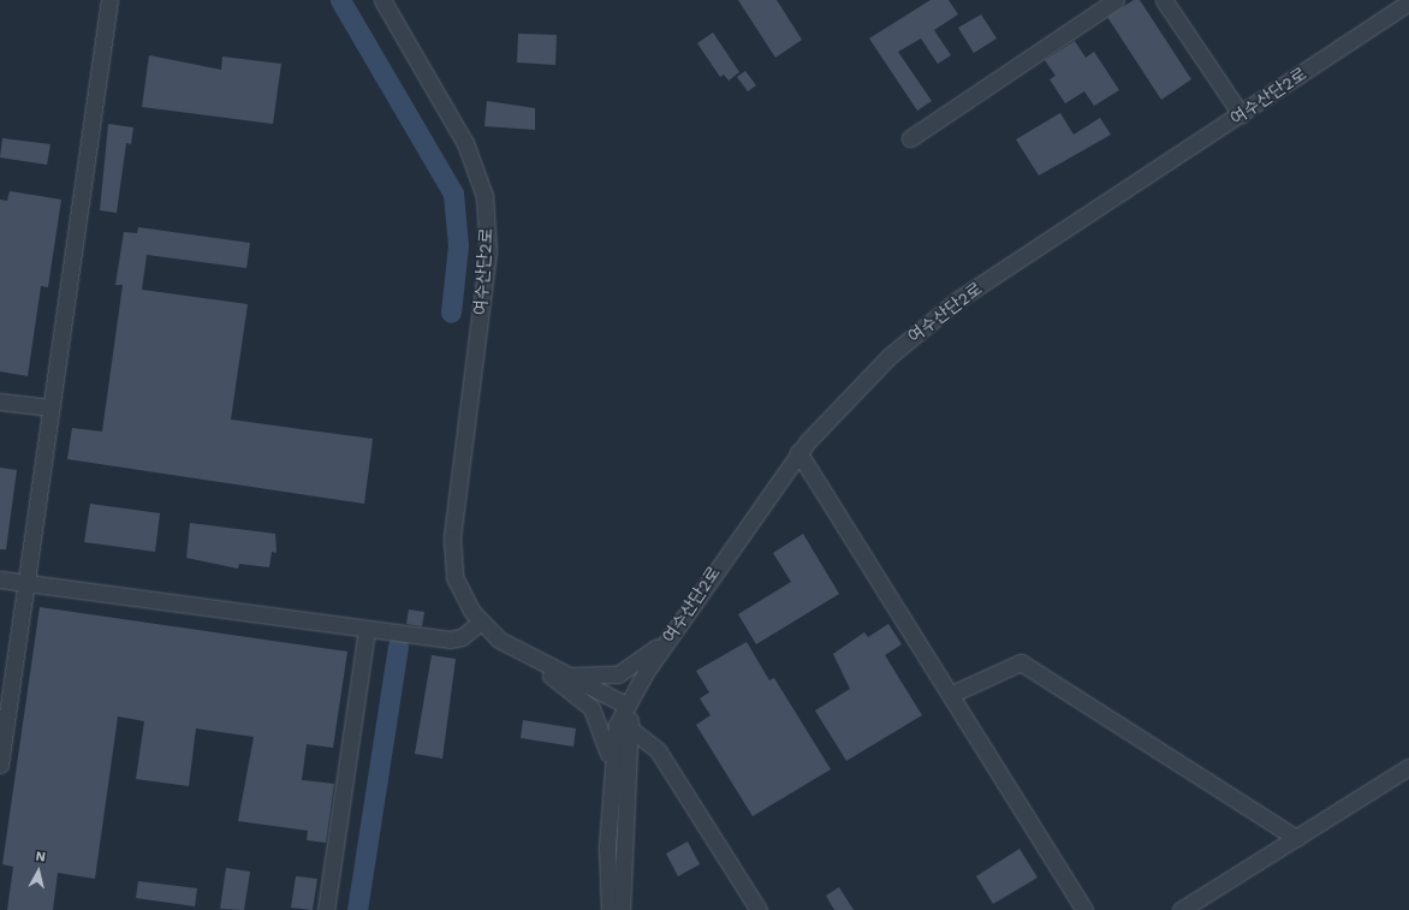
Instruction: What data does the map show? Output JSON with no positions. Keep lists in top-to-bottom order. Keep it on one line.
{"streets":{"street":["여수산단2로"]},"north":"top"}
